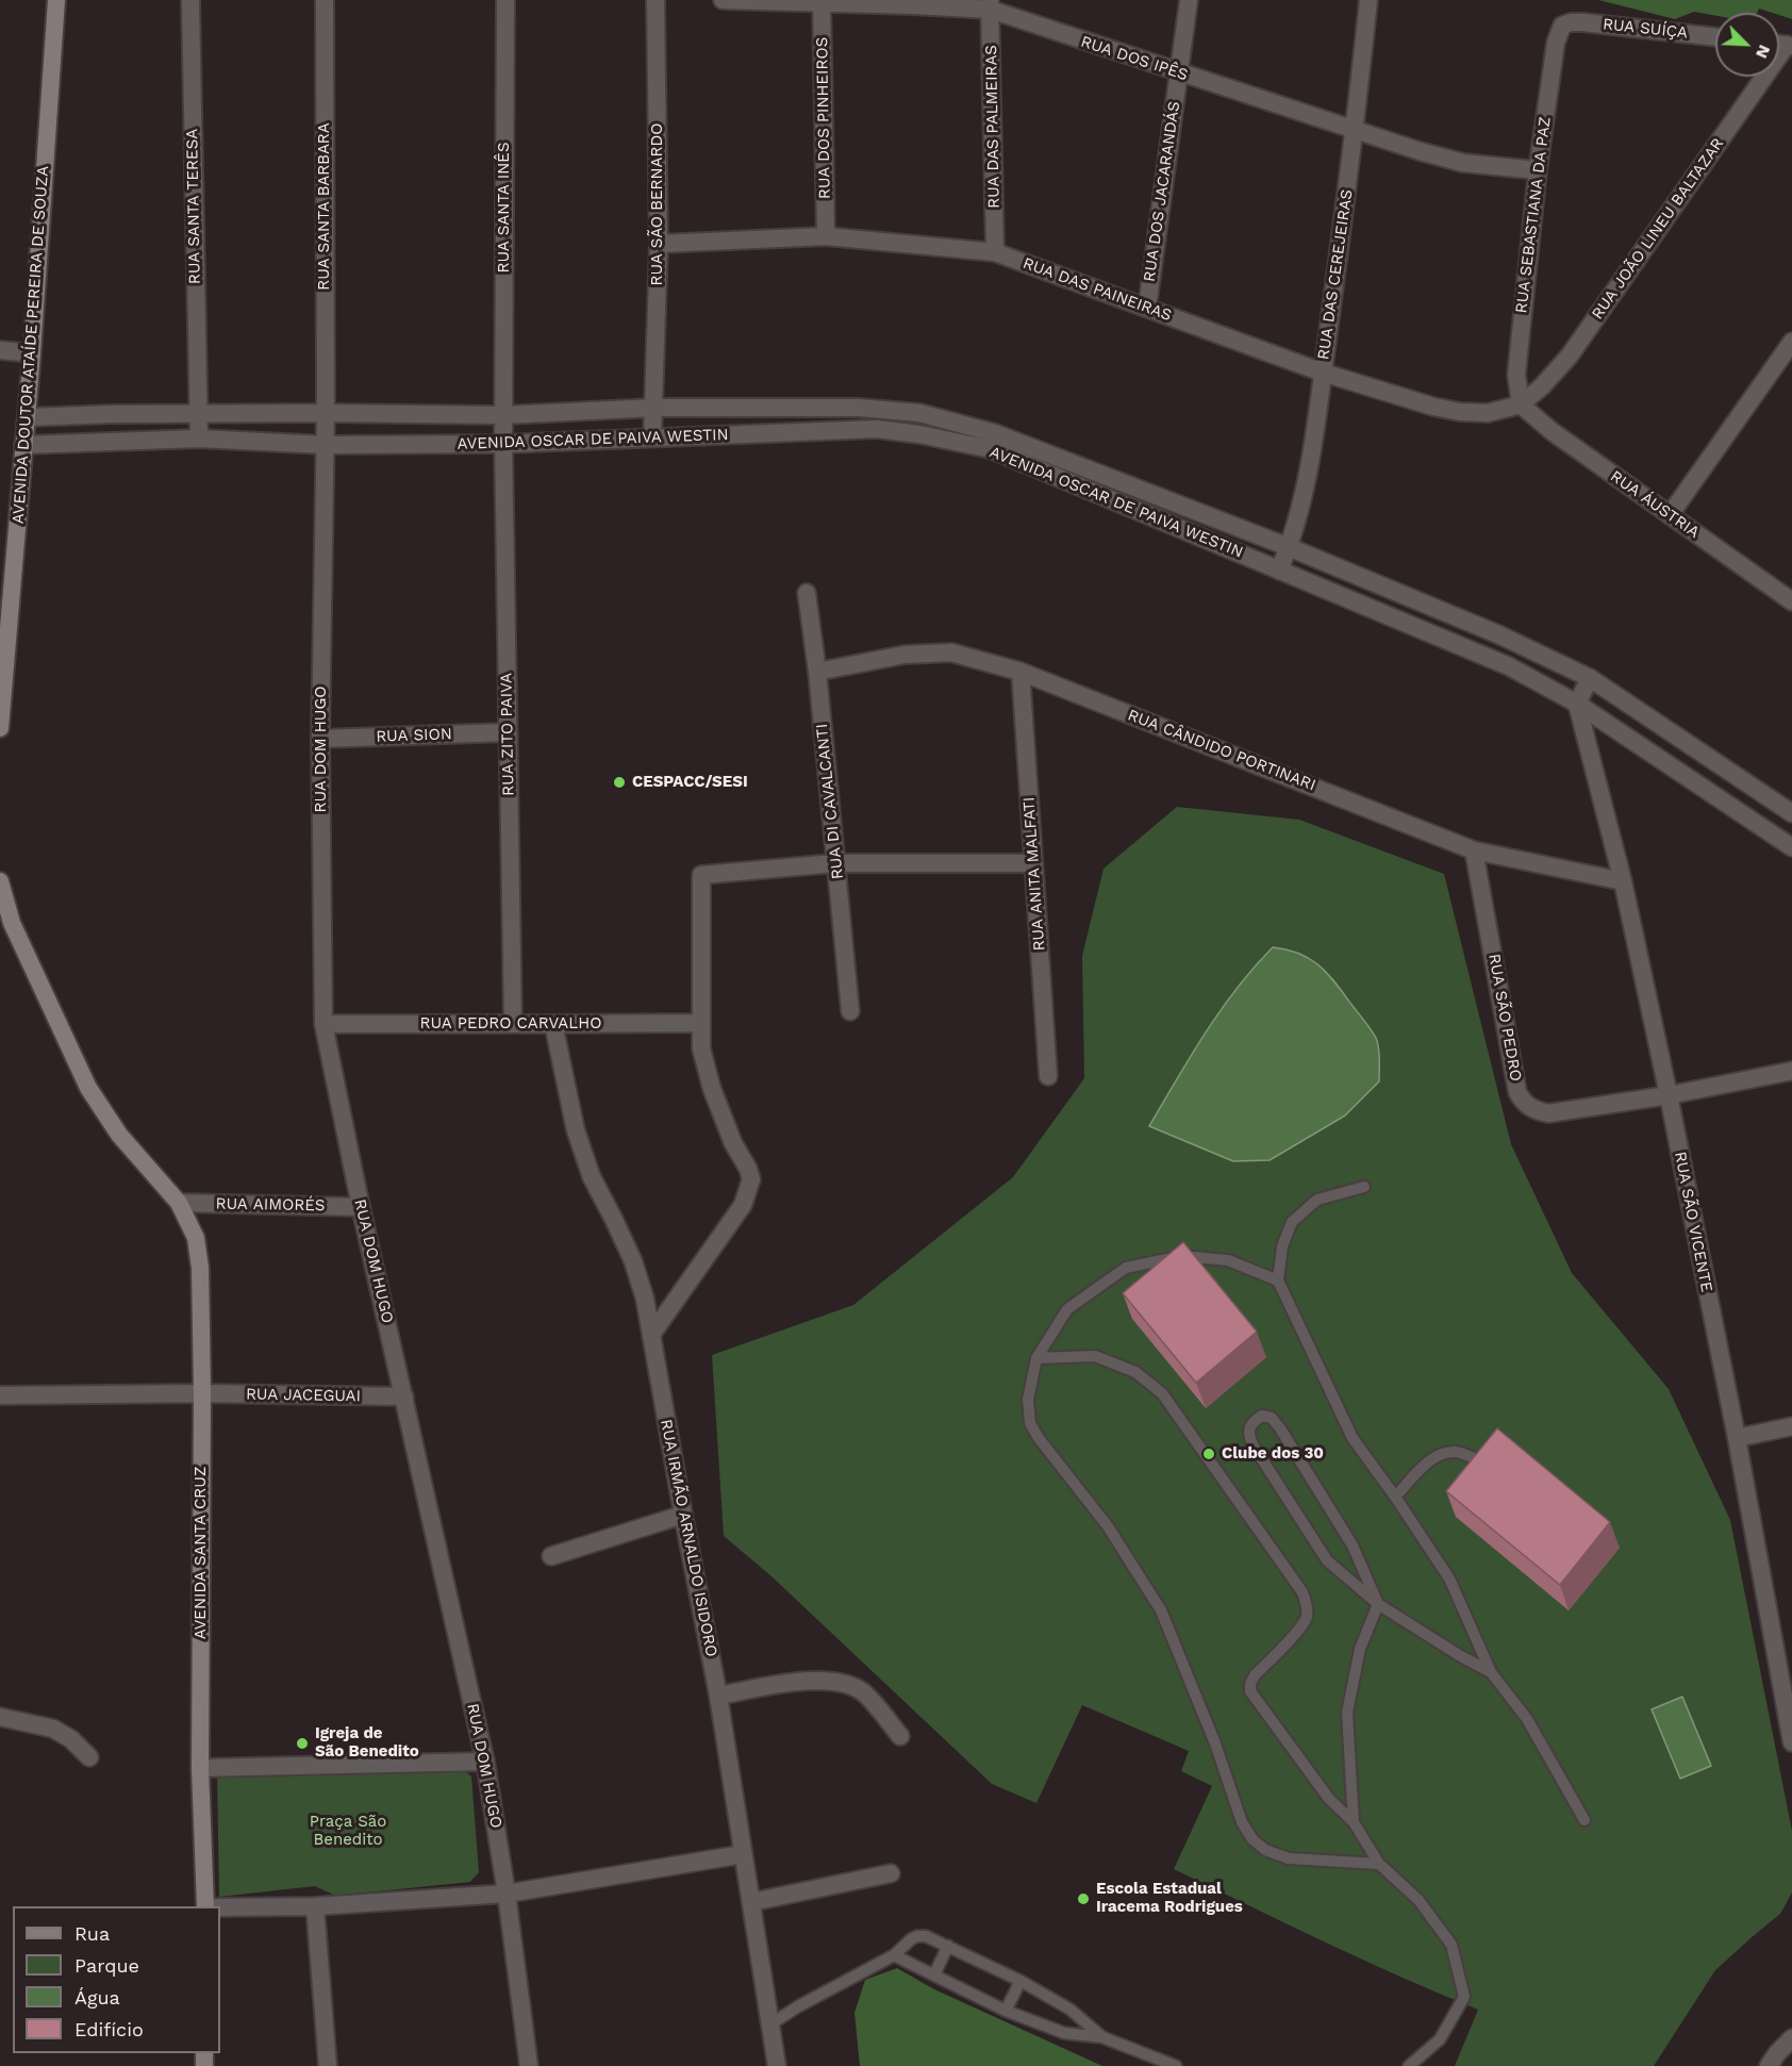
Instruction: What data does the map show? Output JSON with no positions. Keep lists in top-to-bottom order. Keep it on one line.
{"streets":{"main road":["AVENIDA DOUTOR ATAÍDE PEREIRA DE SOUZA","AVENIDA SANTA CRUZ"],"street":["RUA SUÍÇA","RUA DOS IPÊS","RUA DOS PINHEIROS","RUA DAS PALMEIRAS","RUA DOS JACARANDÁS","RUA SÃO BERNARDO","RUA SANTA TERESA","RUA SANTA BARBARA","RUA SANTA INÊS","RUA SEBASTIANA DA PAZ","RUA JOÃO LINEU BALTAZAR","RUA DAS CEREJEIRAS","RUA DAS PAINEIRAS","AVENIDA OSCAR DE PAIVA WESTIN","RUA ÁUSTRIA","RUA ZITO PAIVA","RUA SION","RUA DOM HUGO","RUA CÂNDIDO PORTINARI","RUA DI CAVALCANTI","RUA ANITA MALFATI","RUA SÃO PEDRO","RUA PEDRO CARVALHO","RUA AIMORÉS","RUA SÃO VICENTE","RUA JACEGUAI","RUA IRMÃO ARNALDO ISIDORO"]},"crossings":[["RUA SUÍÇA","RUA SEBASTIANA DA PAZ"],["RUA DOS IPÊS","RUA DOS PINHEIROS"],["RUA DOS IPÊS","RUA DAS PALMEIRAS"],["RUA DOS IPÊS","RUA DOS JACARANDÁS"],["RUA DOS IPÊS","RUA SEBASTIANA DA PAZ"],["RUA DOS IPÊS","RUA DAS CEREJEIRAS"],["RUA DOS PINHEIROS","RUA DAS PAINEIRAS"],["RUA DAS PALMEIRAS","RUA DAS PAINEIRAS"],["RUA DOS JACARANDÁS","RUA DAS PAINEIRAS"],["RUA SÃO BERNARDO","RUA DAS PAINEIRAS"],["RUA SÃO BERNARDO","AVENIDA OSCAR DE PAIVA WESTIN"],["RUA SANTA TERESA","AVENIDA OSCAR DE PAIVA WESTIN"],["RUA SANTA BARBARA","AVENIDA OSCAR DE PAIVA WESTIN"],["RUA SANTA BARBARA","RUA DOM HUGO"],["RUA SANTA INÊS","AVENIDA OSCAR DE PAIVA WESTIN"],["RUA SANTA INÊS","RUA ZITO PAIVA"],["RUA SEBASTIANA DA PAZ","RUA JOÃO LINEU BALTAZAR"],["RUA SEBASTIANA DA PAZ","RUA DAS PAINEIRAS"],["RUA SEBASTIANA DA PAZ","RUA ÁUSTRIA"],["RUA JOÃO LINEU BALTAZAR","RUA DAS PAINEIRAS"],["RUA JOÃO LINEU BALTAZAR","RUA ÁUSTRIA"],["RUA DAS CEREJEIRAS","RUA DAS PAINEIRAS"],["RUA DAS CEREJEIRAS","AVENIDA OSCAR DE PAIVA WESTIN"],["RUA DAS PAINEIRAS","RUA ÁUSTRIA"],["AVENIDA DOUTOR ATAÍDE PEREIRA DE SOUZA","AVENIDA OSCAR DE PAIVA WESTIN"],["AVENIDA OSCAR DE PAIVA WESTIN","RUA ZITO PAIVA"],["AVENIDA OSCAR DE PAIVA WESTIN","RUA DOM HUGO"],["AVENIDA OSCAR DE PAIVA WESTIN","RUA SÃO VICENTE"],["RUA ZITO PAIVA","RUA SION"],["RUA ZITO PAIVA","RUA PEDRO CARVALHO"],["RUA SION","RUA DOM HUGO"],["RUA DOM HUGO","RUA PEDRO CARVALHO"],["RUA DOM HUGO","RUA AIMORÉS"],["RUA DOM HUGO","RUA JACEGUAI"],["RUA CÂNDIDO PORTINARI","RUA DI CAVALCANTI"],["RUA CÂNDIDO PORTINARI","RUA ANITA MALFATI"],["RUA CÂNDIDO PORTINARI","RUA SÃO PEDRO"],["RUA CÂNDIDO PORTINARI","RUA SÃO VICENTE"],["RUA SÃO PEDRO","RUA SÃO VICENTE"],["RUA PEDRO CARVALHO","RUA IRMÃO ARNALDO ISIDORO"],["RUA AIMORÉS","AVENIDA SANTA CRUZ"],["RUA JACEGUAI","AVENIDA SANTA CRUZ"]],"parks":["Praça São Benedito"],"places":["CESPACC/SESI","Clube dos 30","Igreja de São Benedito","Escola Estadual Iracema Rodrigues"],"legend":["Rua","Parque","Água","Edifício"],"north":"bottom right"}
